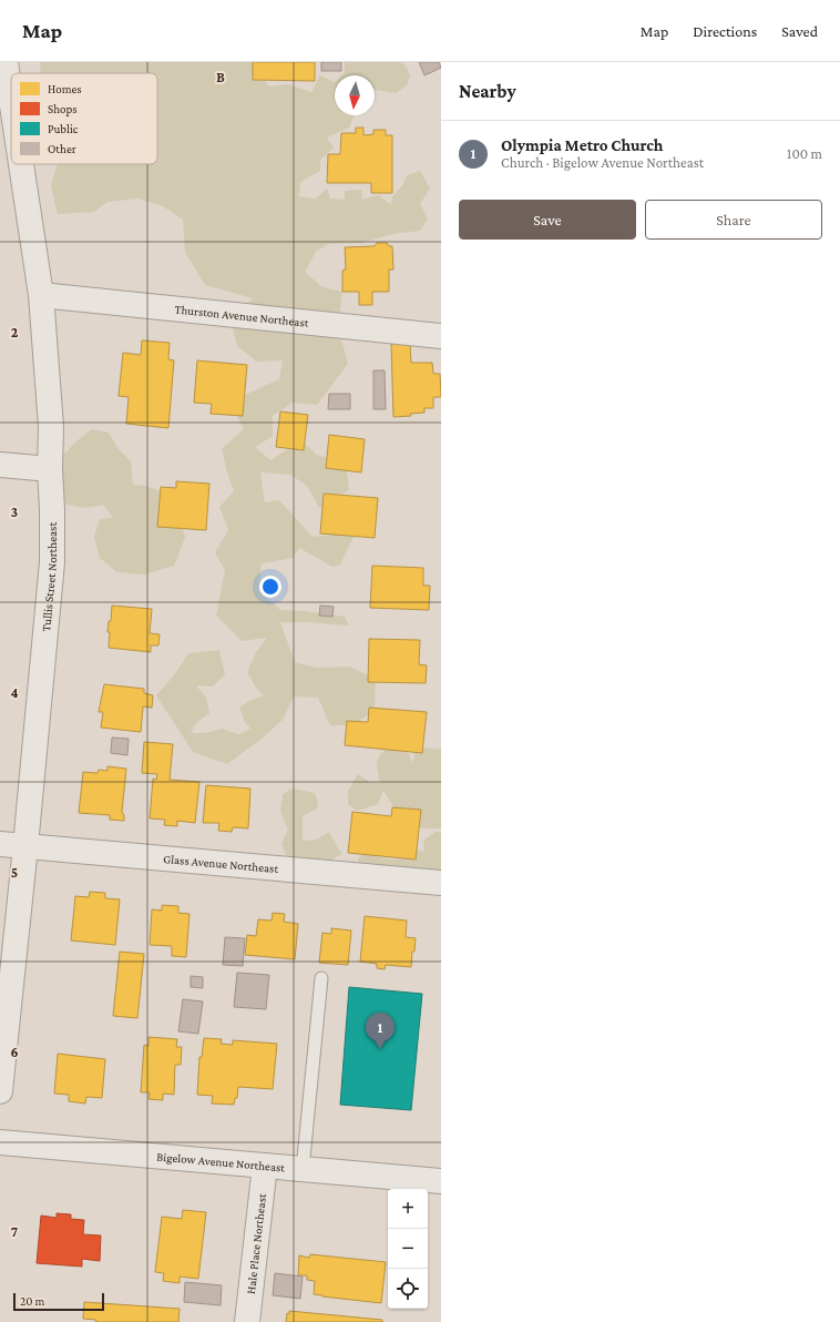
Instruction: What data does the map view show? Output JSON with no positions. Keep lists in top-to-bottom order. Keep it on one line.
{"streets":{"street":["Thurston Avenue Northeast","Tullis Street Northeast","Glass Avenue Northeast","Bigelow Avenue Northeast","Hale Place Northeast"]},"crossings":[["Thurston Avenue Northeast","Tullis Street Northeast"],["Tullis Street Northeast","Glass Avenue Northeast"],["Bigelow Avenue Northeast","Hale Place Northeast"]],"legend":["Homes","Shops","Public","Other"],"scale_bar":"20 m","north":"bottom","page":{"header":"Map","nav":["Map","Directions","Saved"],"heading":"Nearby","list":[{"mark":"1","name":"Olympia Metro Church","note":"Church · Bigelow Avenue Northeast","value":"100 m"}],"buttons":["Save","Share"],"pins":"1","map_buttons":["+","−"],"scale":"20 m"},"grid":{"columns":["B"],"rows":["2","3","4","5","6","7"]}}
